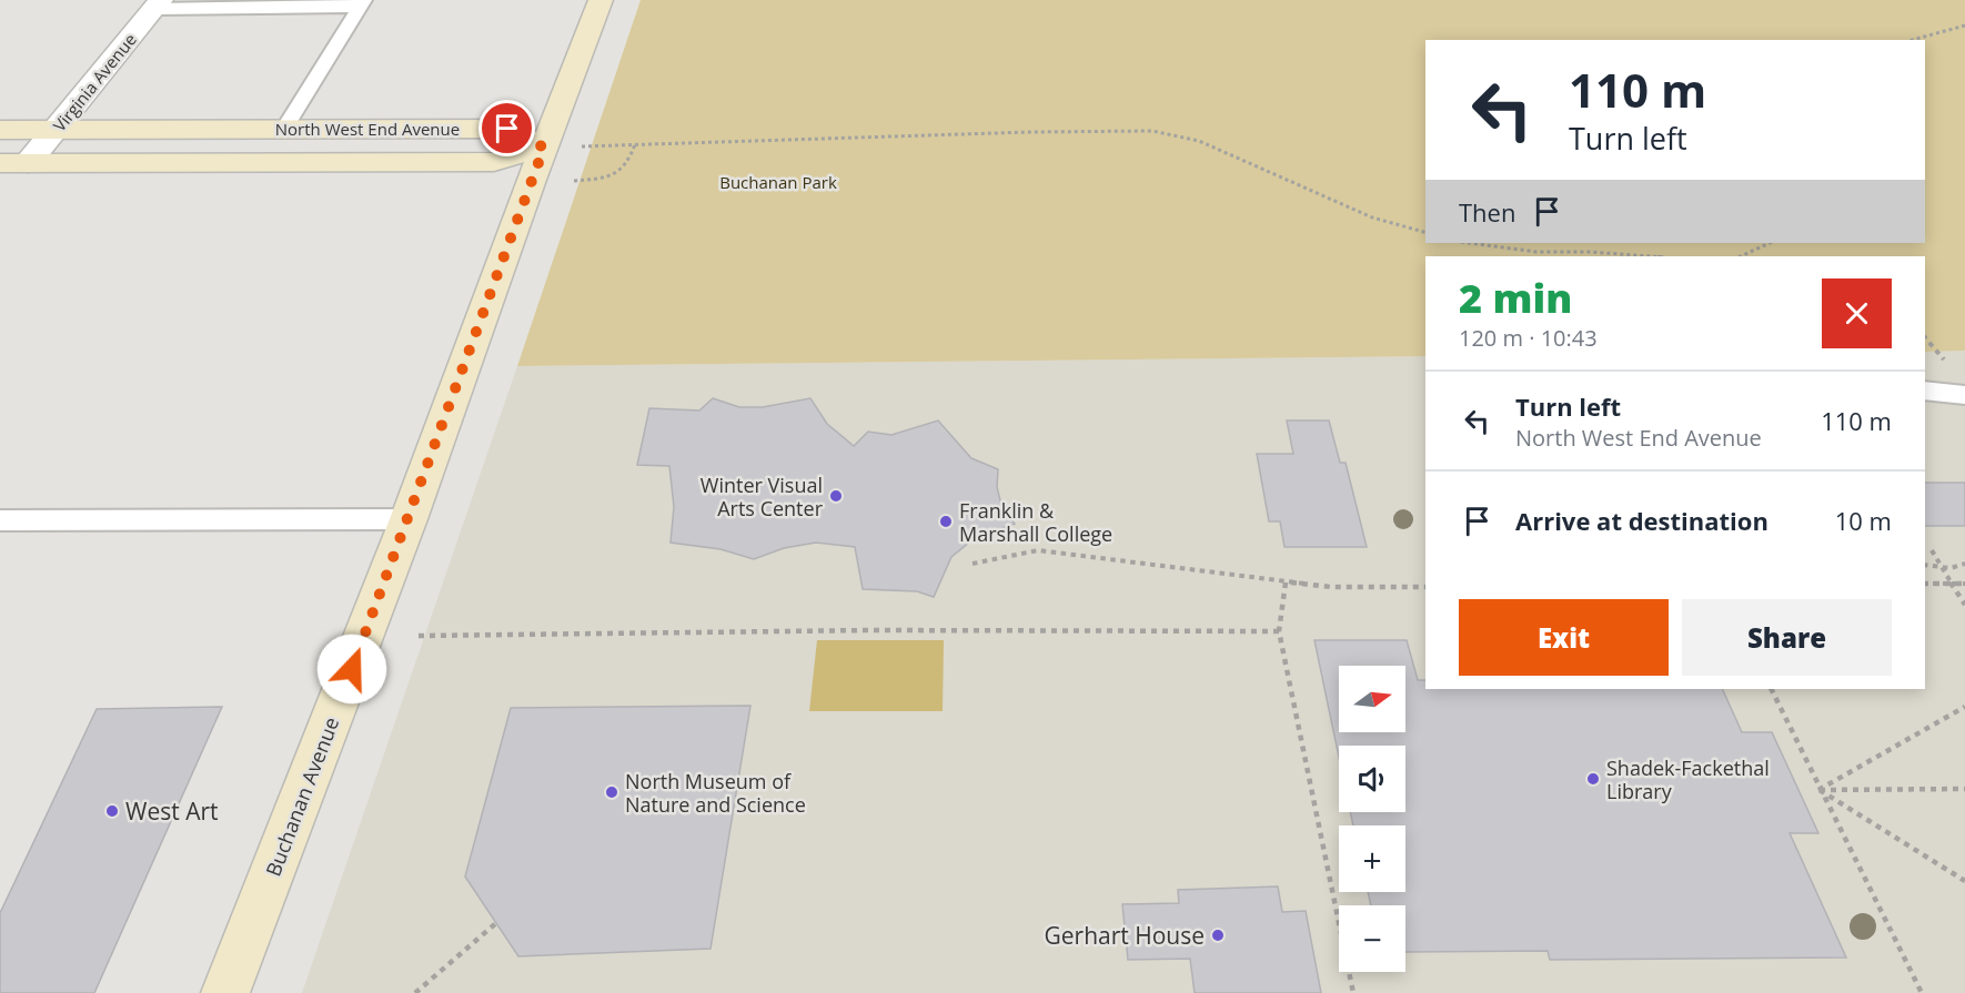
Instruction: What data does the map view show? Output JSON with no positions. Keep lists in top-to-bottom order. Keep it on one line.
{"streets":{"street":["Virginia Avenue","North West End Avenue","Buchanan Avenue"]},"crossings":[["Virginia Avenue","North West End Avenue"],["North West End Avenue","Buchanan Avenue"]],"parks":["Buchanan Park"],"places":["Winter Visual Arts Center","Franklin & Marshall College","Shadek-Fackethal Library","North Museum of Nature and Science","West Art","Gerhart House"],"north":"right","page":{"turn":["110 m","Turn left"],"then":"Then","heading":["2 min","120 m · 10:43"],"list":[{"name":"Turn left","note":"North West End Avenue","value":"110 m"},{"name":"Arrive at destination","value":"10 m"}],"buttons":["Exit","Share"],"map_buttons":["+","−"]}}
